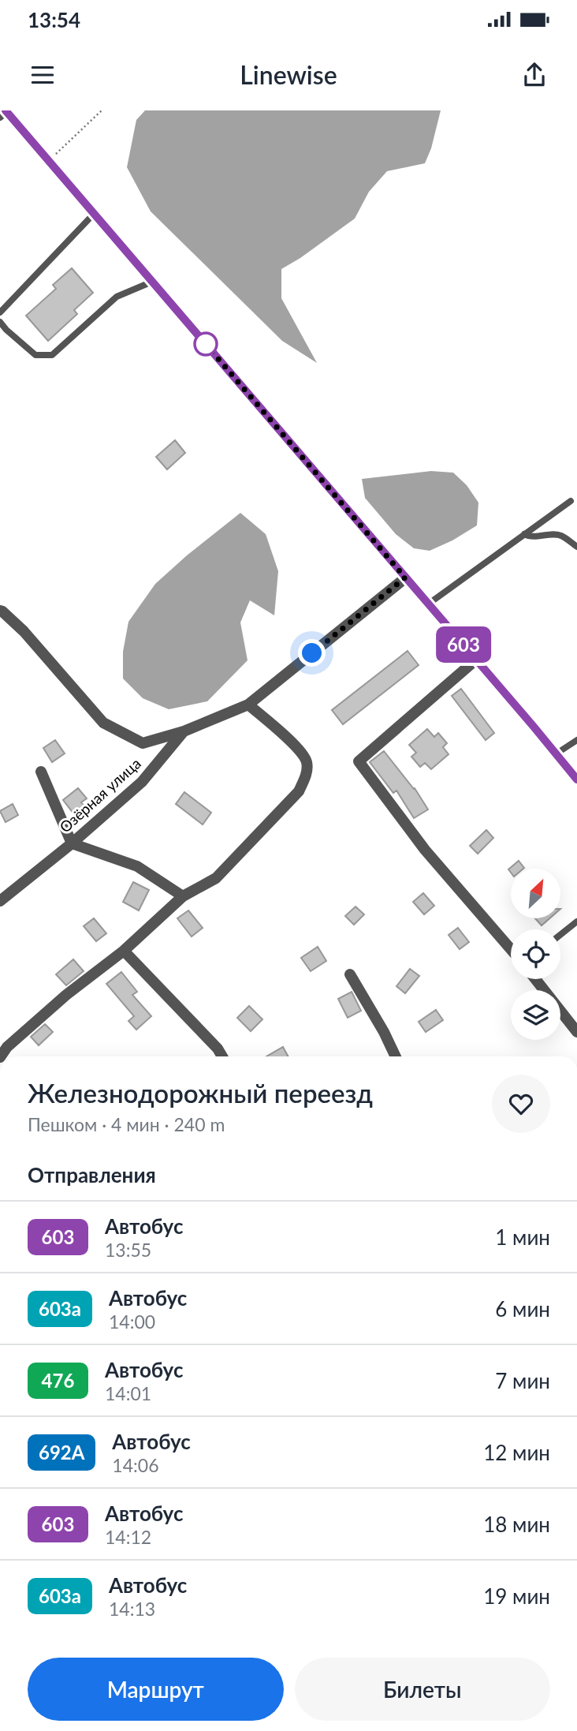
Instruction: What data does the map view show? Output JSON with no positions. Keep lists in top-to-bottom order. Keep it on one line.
{"streets":{"street":["Озёрная улица"]},"lines":["bus line 603"],"north":"top right","page":{"status":"13:54","header":"Linewise","on_map":"603","heading":[["Железнодорожный переезд","Пешком · 4 мин · 240 m"],"Отправления"],"list":[{"mark":"603","name":"Автобус","note":"13:55","value":"1 мин"},{"mark":"603а","name":"Автобус","note":"14:00","value":"6 мин"},{"mark":"476","name":"Автобус","note":"14:01","value":"7 мин"},{"mark":"692А","name":"Автобус","note":"14:06","value":"12 мин"},{"mark":"603","name":"Автобус","note":"14:12","value":"18 мин"},{"mark":"603а","name":"Автобус","note":"14:13","value":"19 мин"}],"buttons":["Маршрут","Билеты"]}}
